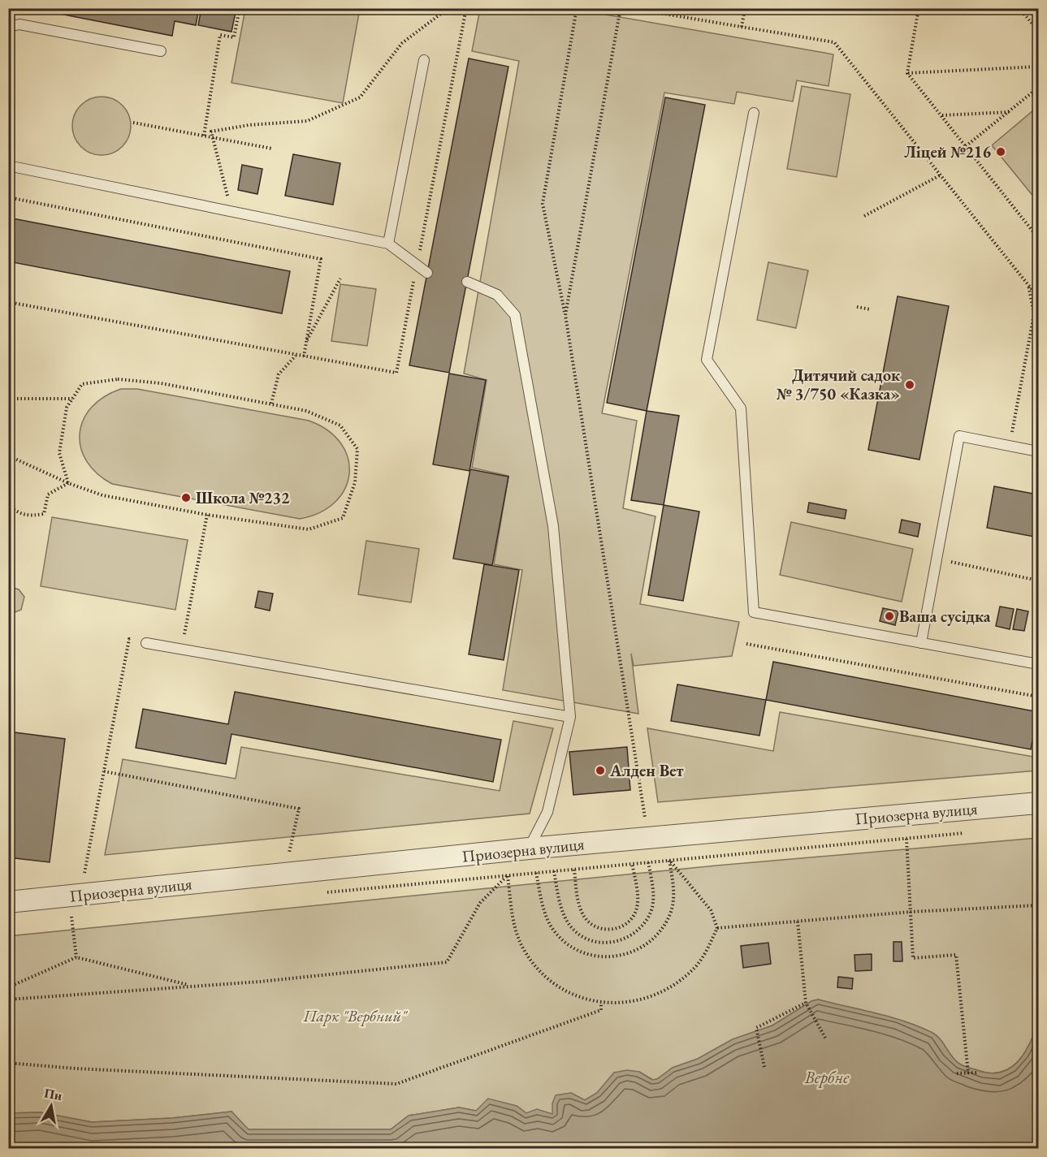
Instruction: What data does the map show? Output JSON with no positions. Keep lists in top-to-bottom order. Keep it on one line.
{"streets":{"street":["Приозерна вулиця"]},"water":["Вербне"],"parks":["Парк \"Вербний\""],"places":["Ліцей №216","Дитячий садок № 3/750 «Казка»","Школа №232","Ваша сусідка","Алден Вет"],"north":"top"}
